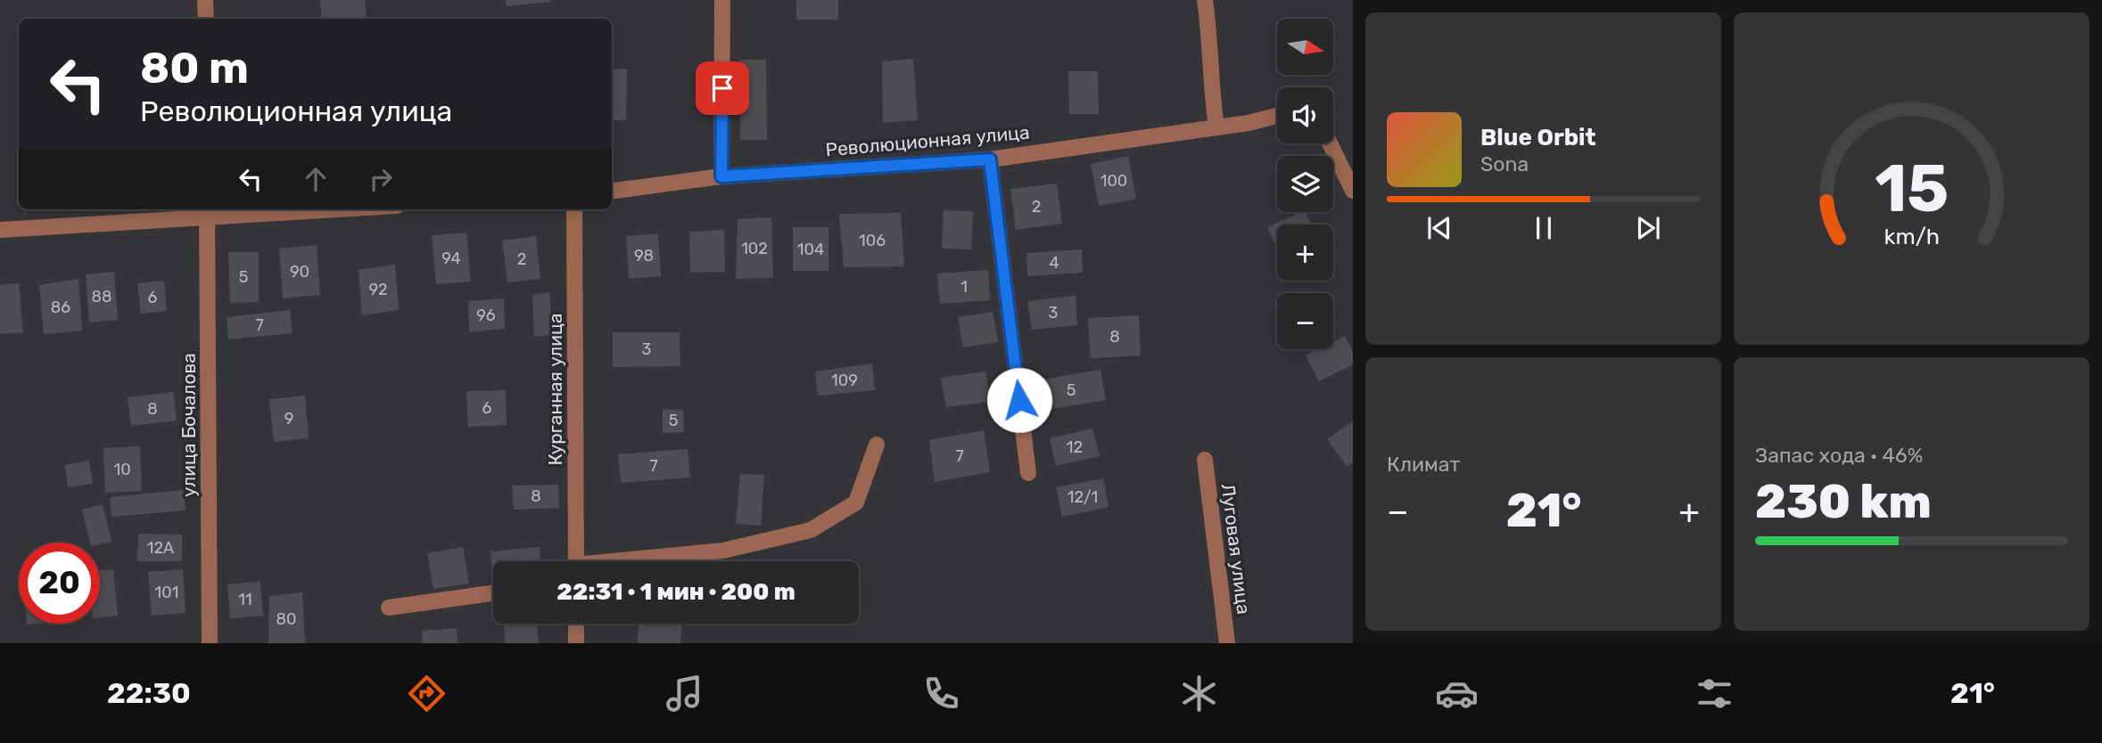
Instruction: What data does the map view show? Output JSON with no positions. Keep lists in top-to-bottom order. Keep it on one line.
{"streets":{"street":["Революционная улица","Курганная улица","улица Бочалова","Луговая улица"]},"house_numbers":["100","2","106","102","104","98","94","2","4","90","5","1","92","88","6","86","3","96","7","8","3","109","5","6","8","9","5","12","7","7","10","8","12/1","12А","101","11","80"],"north":"right","page":{"map_buttons":["+","−"],"turn":["80 m","Революционная улица"],"song":["Blue Orbit","Sona"],"tile":["Климат",["Запас хода · 46%","230 km"]],"heat":["−","21°","+"],"limit":"20","trip":"22:31 · 1 мин · 200 m","tabs":["22:30","21°"],"gauge":["15","km/h"]}}
